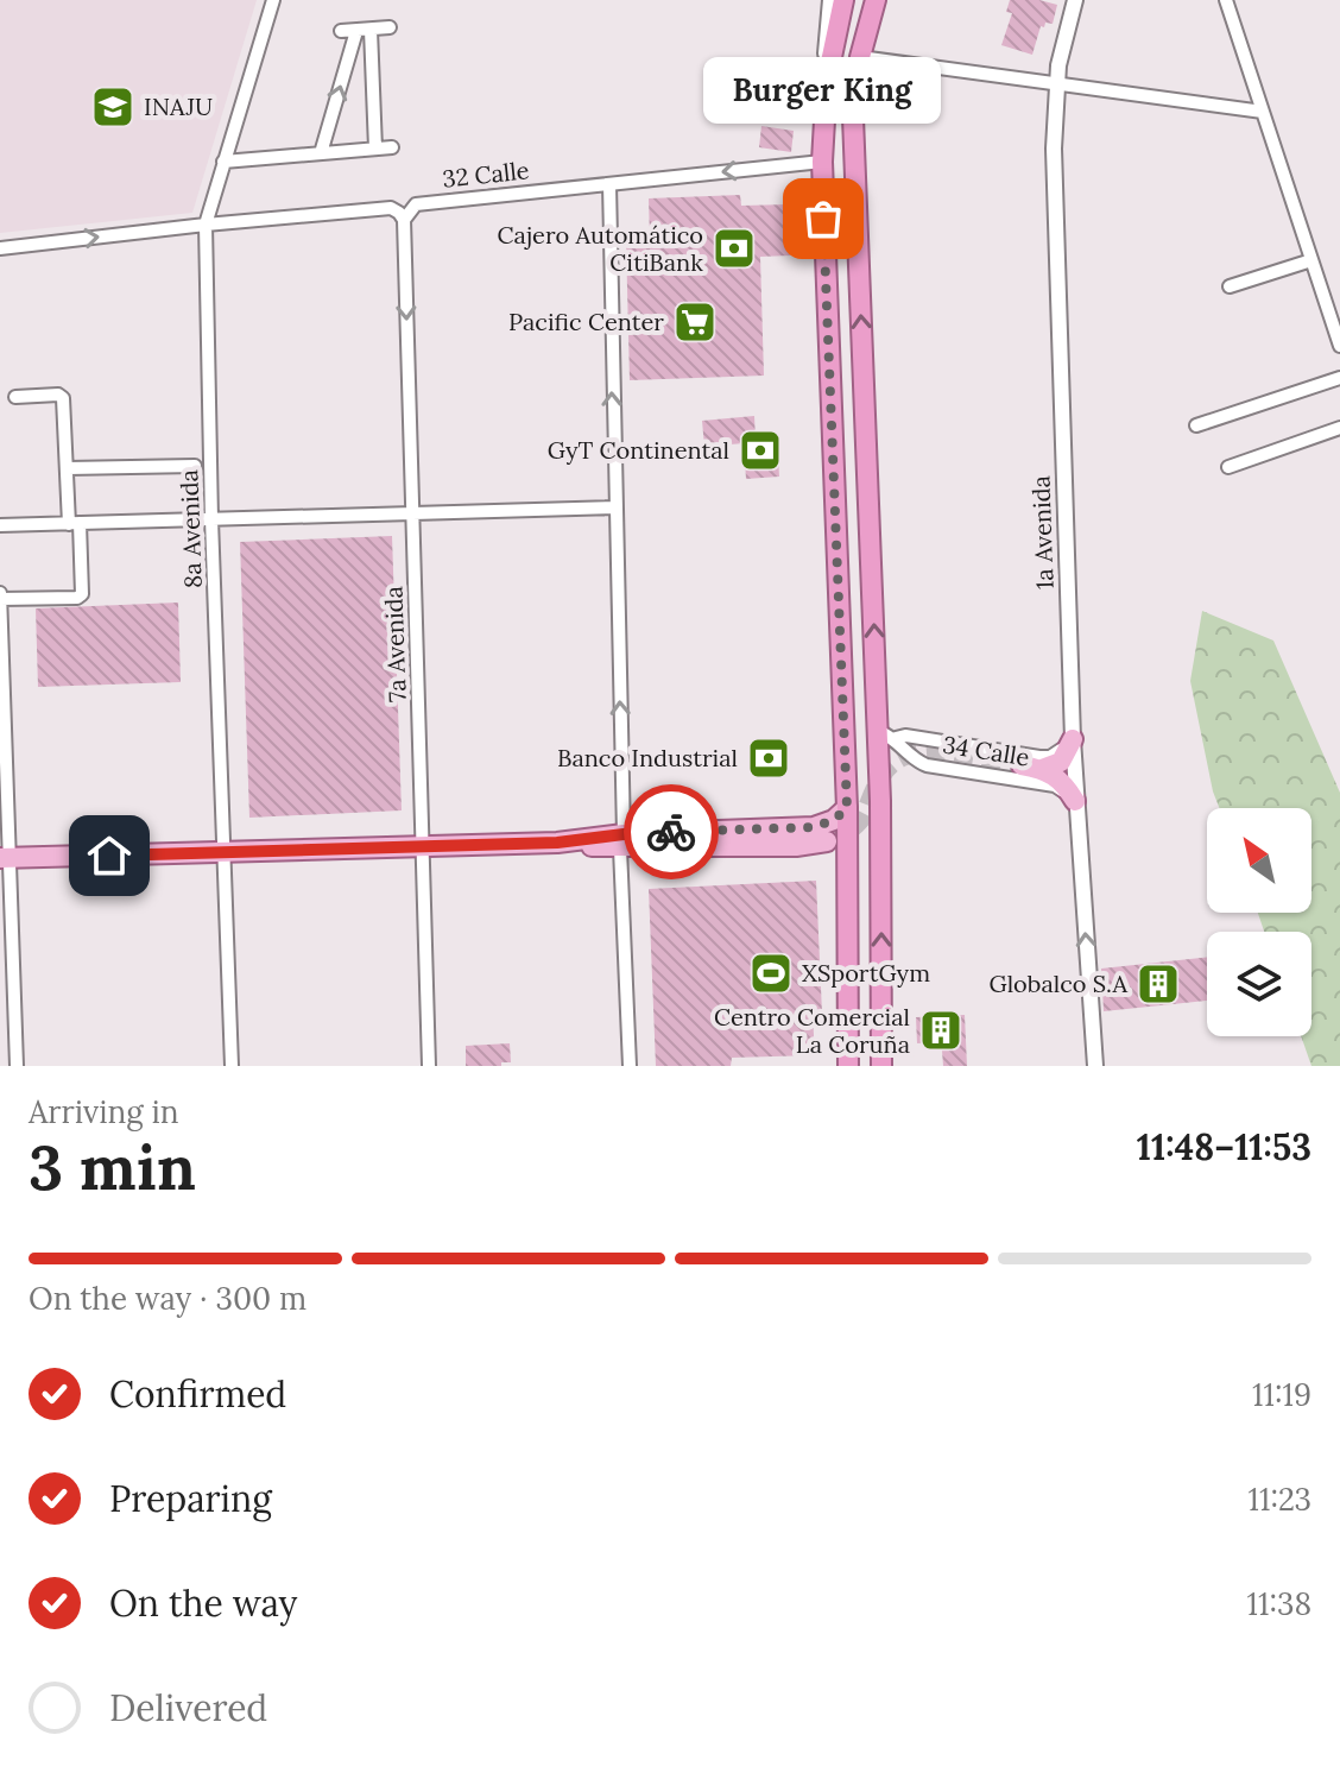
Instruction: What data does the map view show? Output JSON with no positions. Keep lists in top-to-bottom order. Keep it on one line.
{"streets":{"street":["32 Calle","8a Avenida","1a Avenida","7a Avenida","34 Calle"]},"crossings":[["32 Calle","7a Avenida"],["1a Avenida","34 Calle"]],"one_way":["32 Calle"],"places":{"school or university":["INAJU"],"other":["Burger King"],"bank":["Cajero Automático CitiBank","GyT Continental","Banco Industrial"],"supermarket":["Pacific Center"],"sports":["XSportGym"],"building":["Globalco S.A","Centro Comercial La Coruña"]},"north":"top left","page":{"bubble":"Burger King","heading":["3 min","Arriving in","11:48–11:53"],"bar":"On the way · 300 m","list":[["Confirmed","11:19"],["Preparing","11:23"],["On the way","11:38"],"Delivered"]}}
